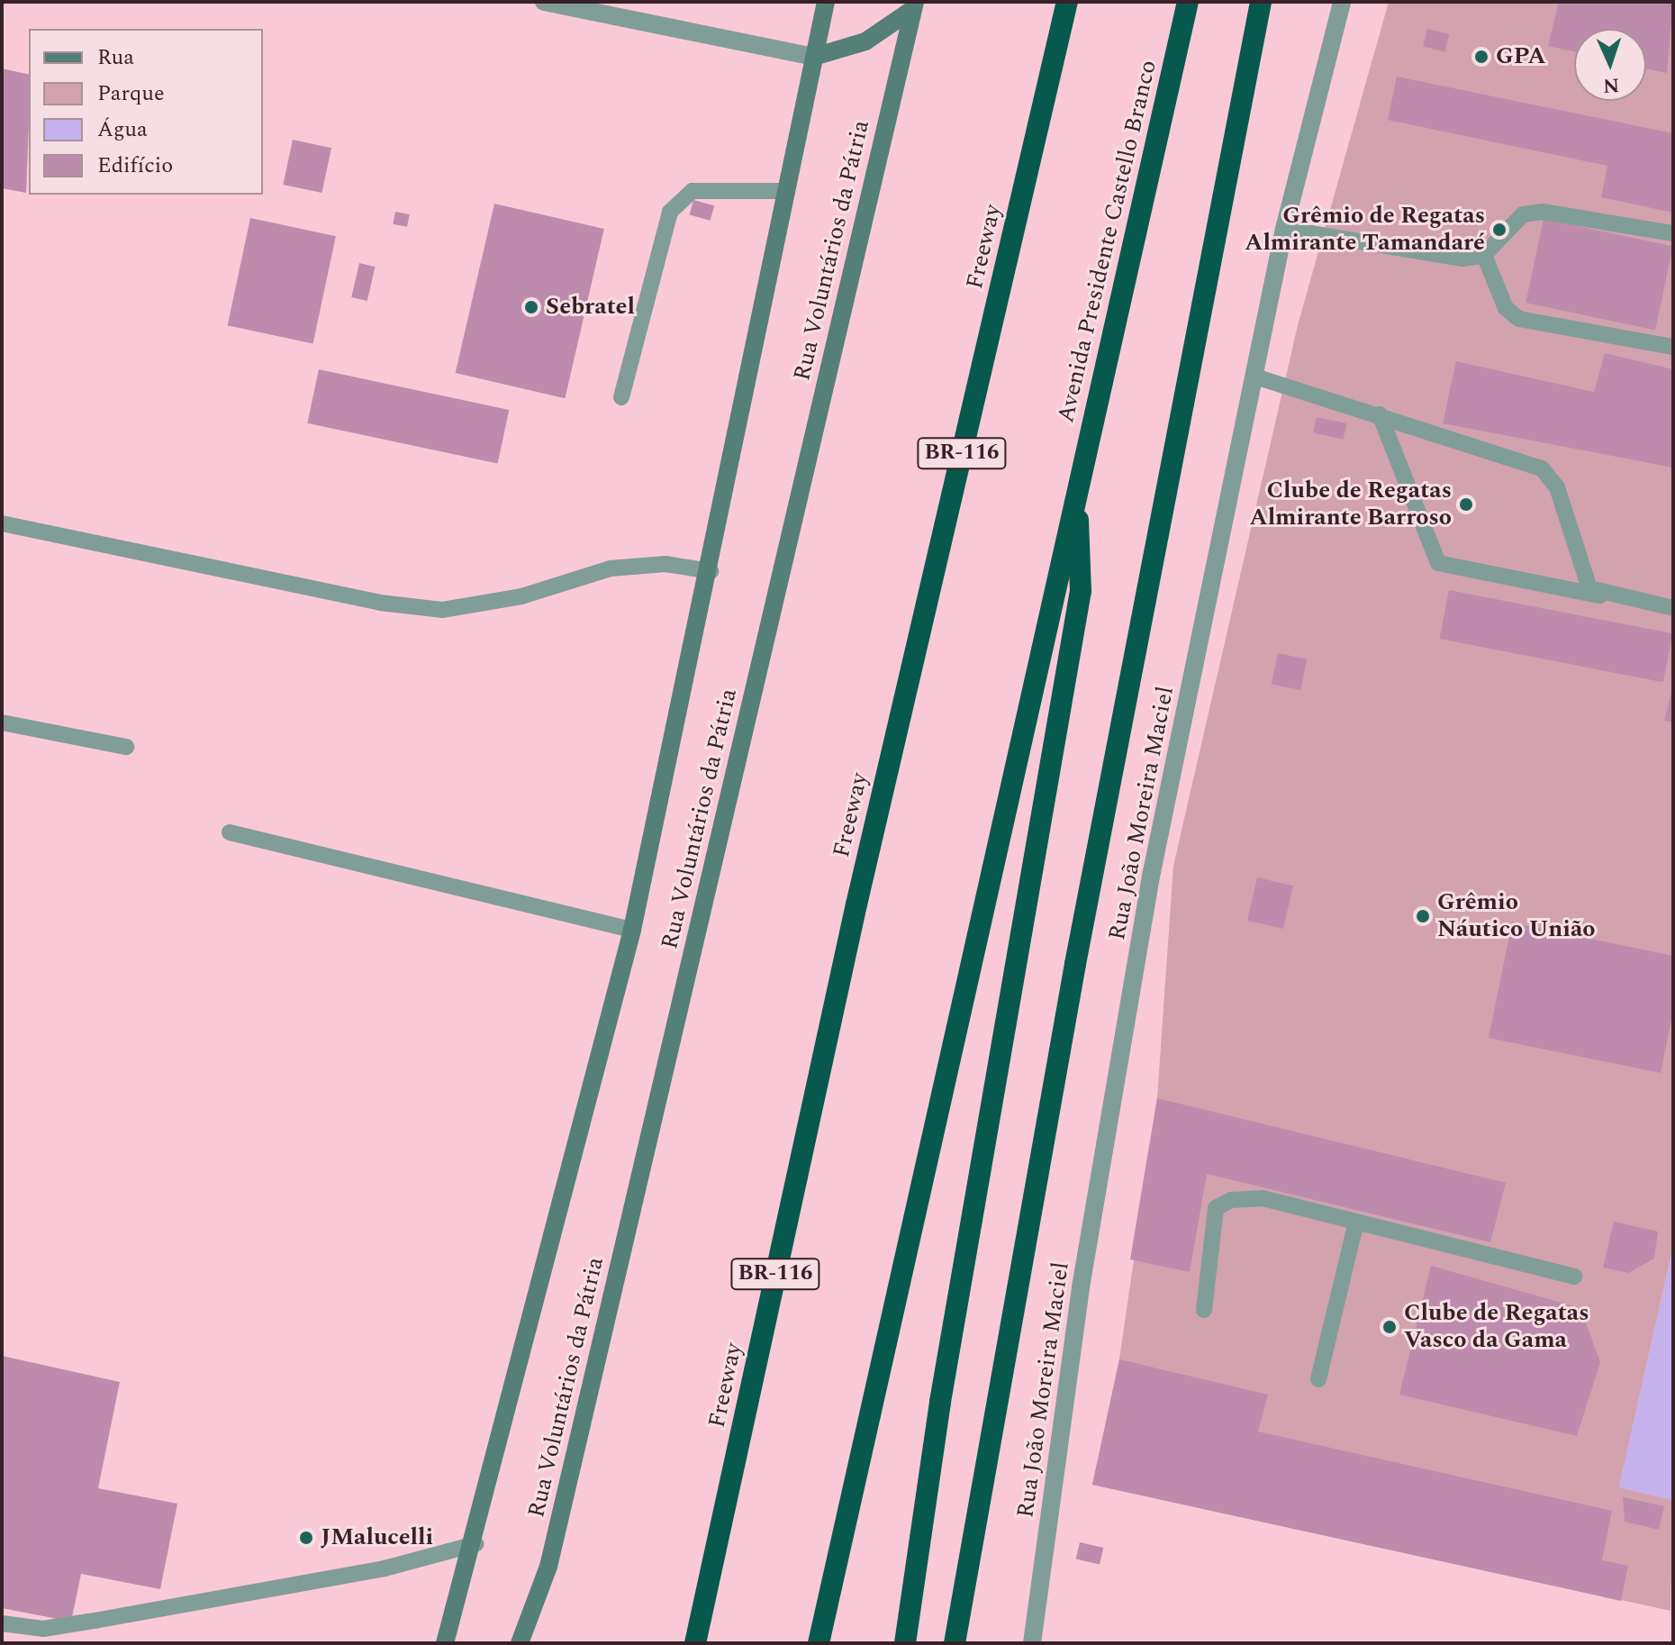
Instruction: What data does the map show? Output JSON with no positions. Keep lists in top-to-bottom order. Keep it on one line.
{"streets":{"highway":["Avenida Presidente Castello Branco","Freeway","BR-116"],"main road":["Rua Voluntários da Pátria"],"street":["Rua João Moreira Maciel"]},"places":["GPA","Grêmio de Regatas Almirante Tamandaré","Sebratel","Clube de Regatas Almirante Barroso","Grêmio Náutico União","Clube de Regatas Vasco da Gama","JMalucelli"],"legend":["Rua","Parque","Água","Edifício"],"north":"bottom"}
